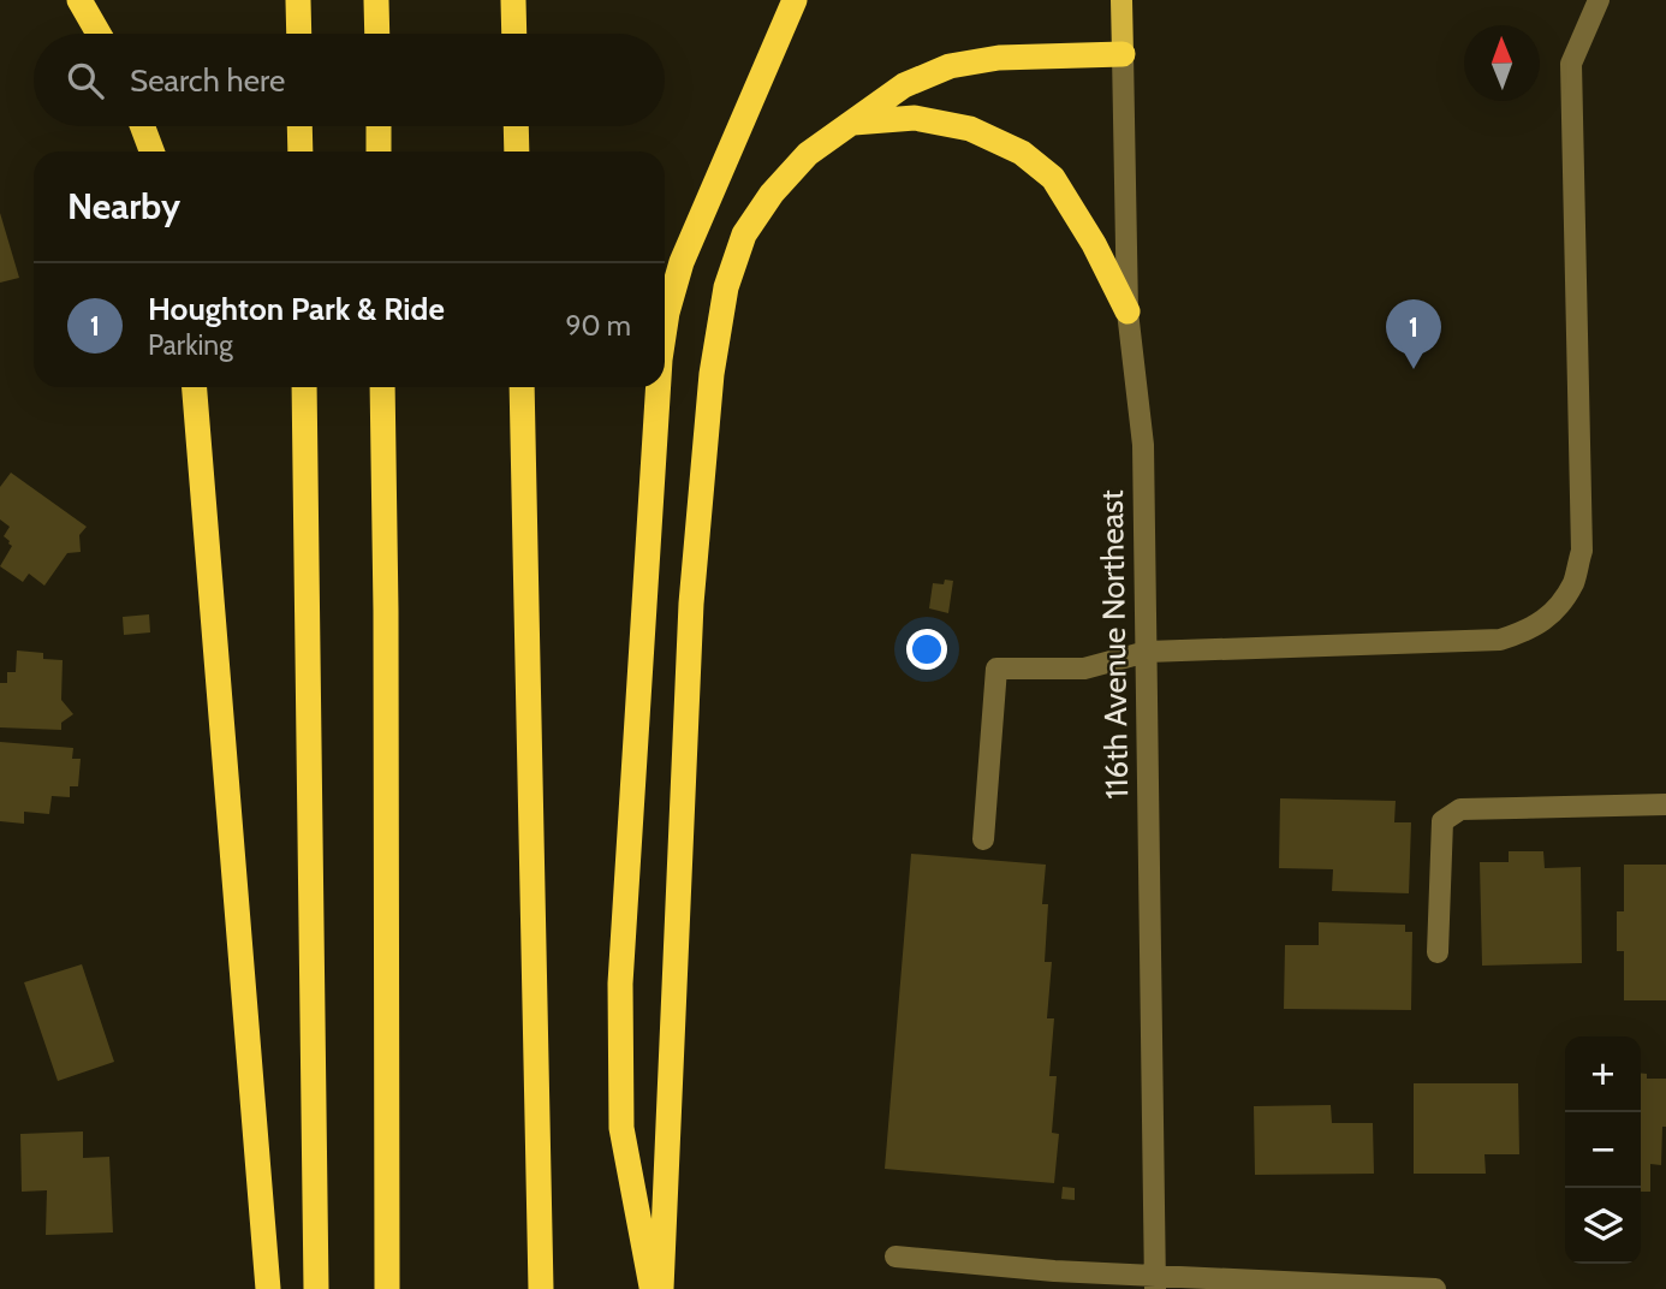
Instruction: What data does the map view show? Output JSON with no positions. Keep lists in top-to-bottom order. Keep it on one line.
{"streets":{"main road":["116th Avenue Northeast"]},"north":"top","page":{"search":"Search here","heading":"Nearby","list":[{"mark":"1","name":"Houghton Park & Ride","note":"Parking","value":"90 m"}],"pins":"1","map_buttons":["+","−"]}}
